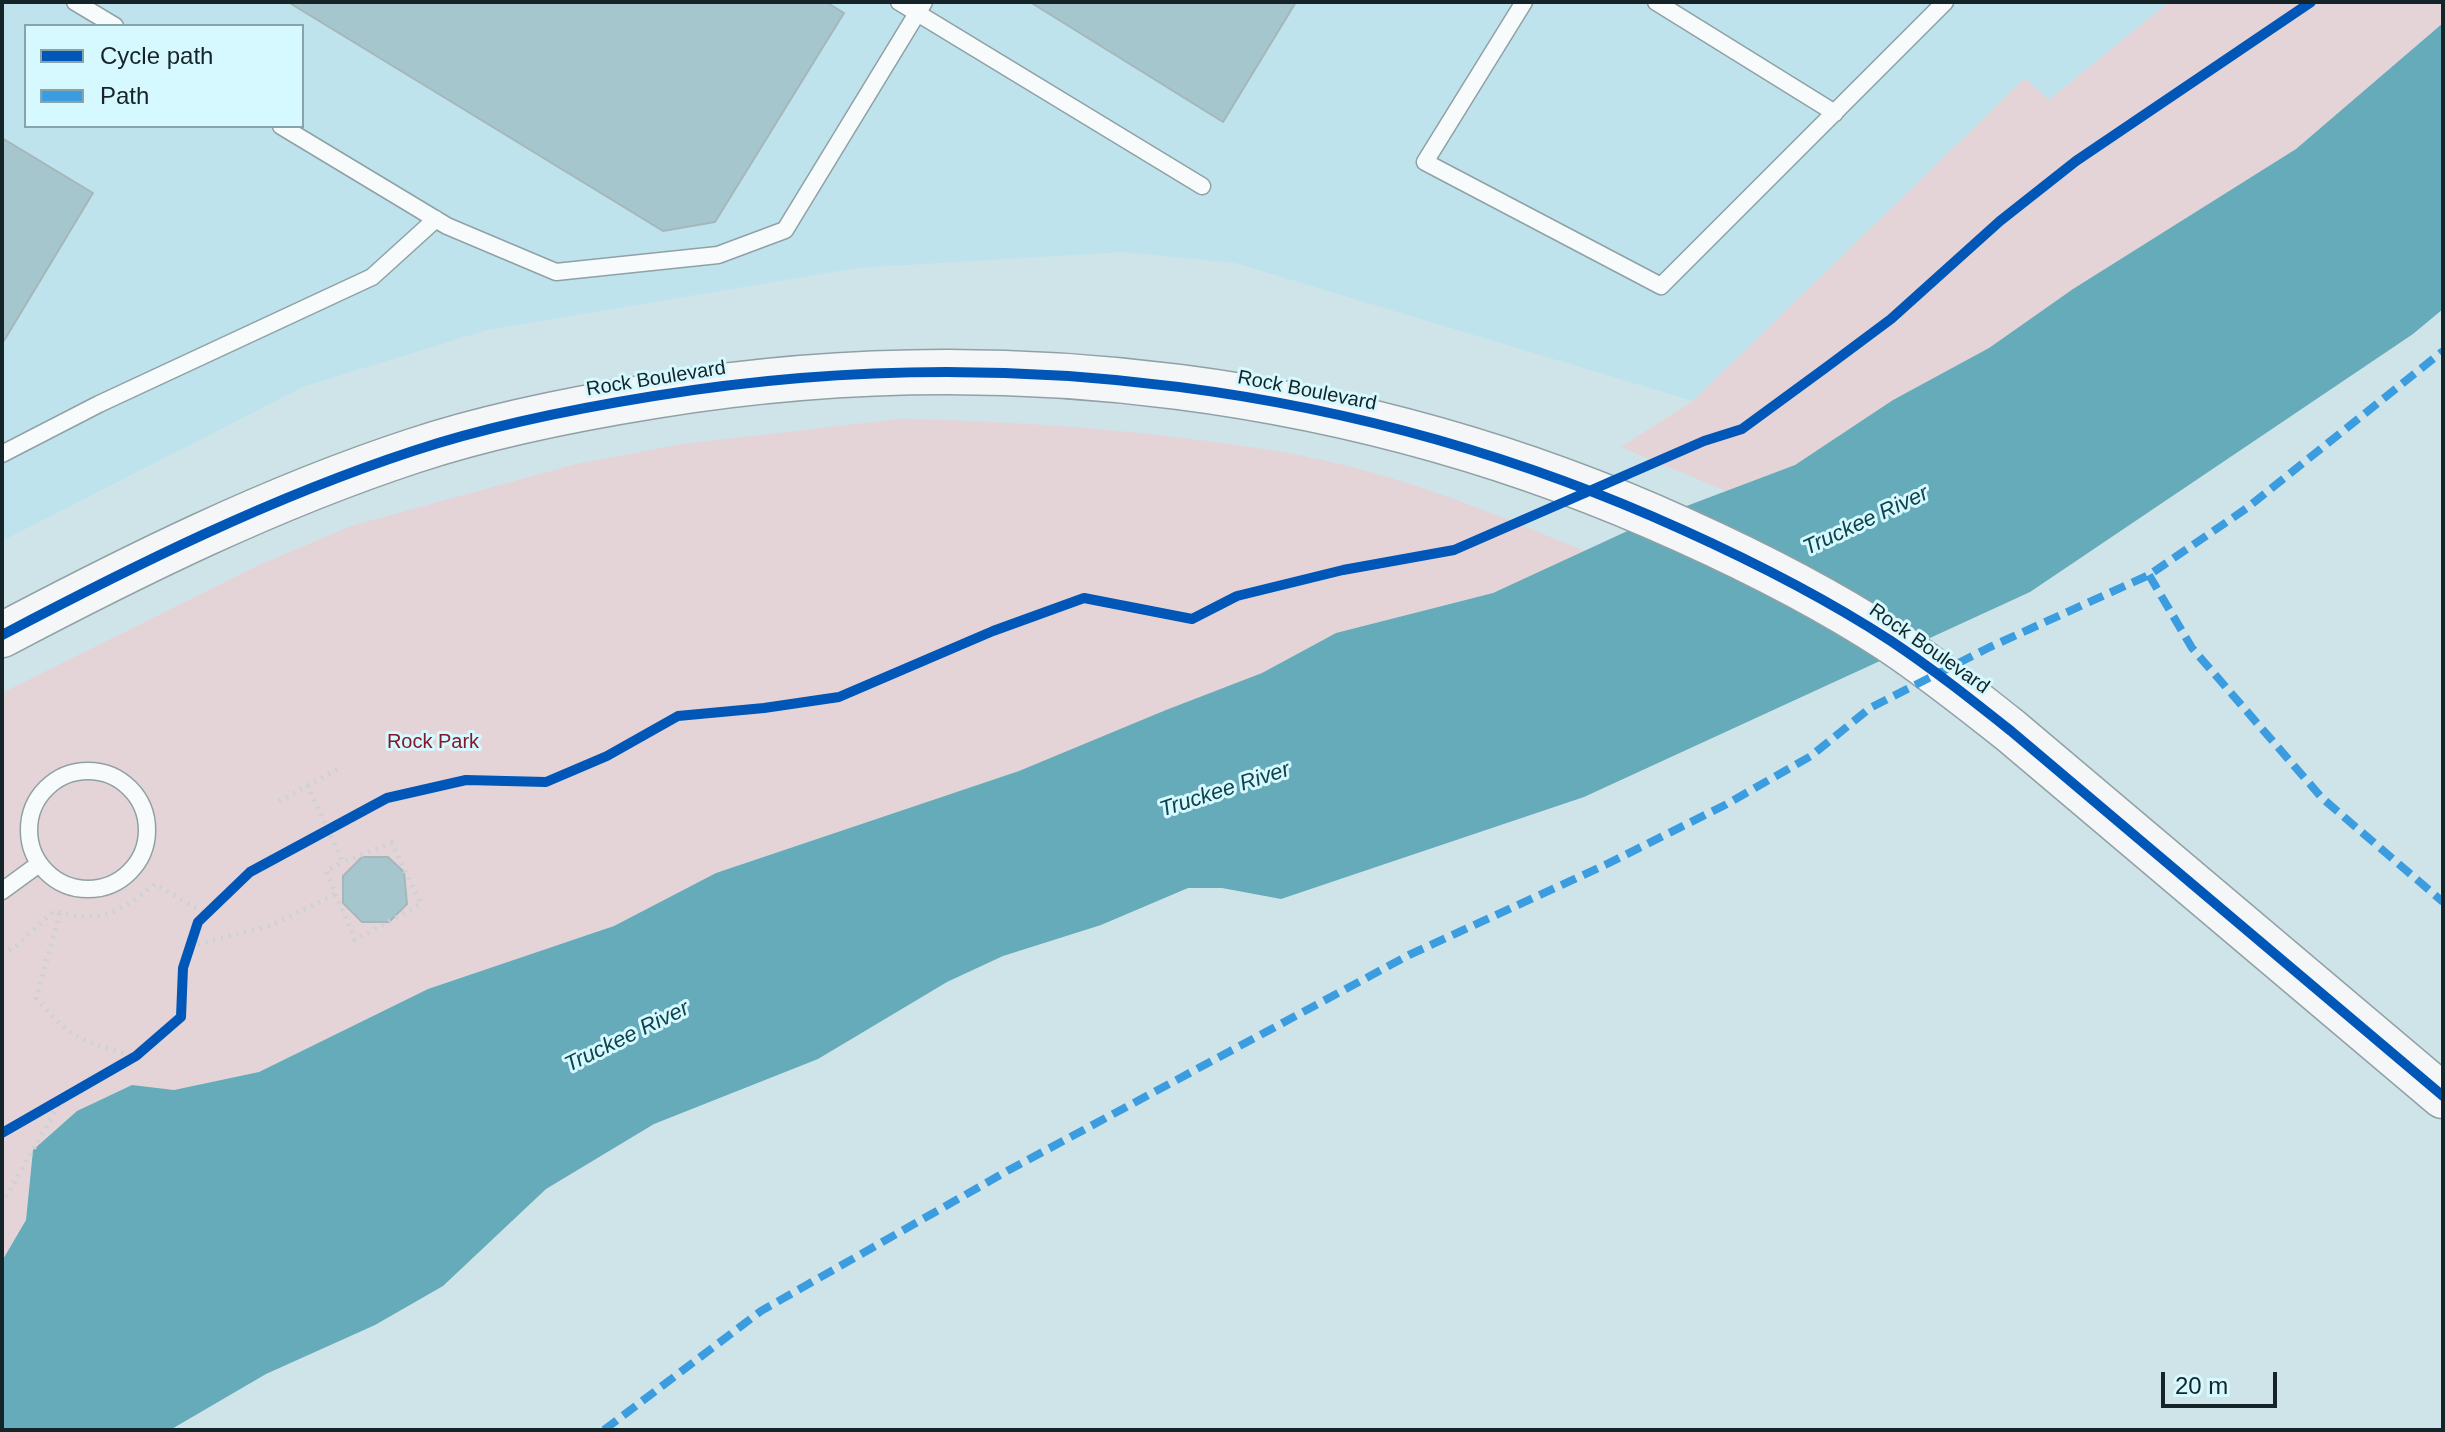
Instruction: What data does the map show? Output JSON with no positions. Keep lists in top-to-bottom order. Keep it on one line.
{"streets":{"main road":["Rock Boulevard"]},"water":["Truckee River"],"parks":["Rock Park"],"legend":["Cycle path","Path"],"scale_bar":"20 m"}
